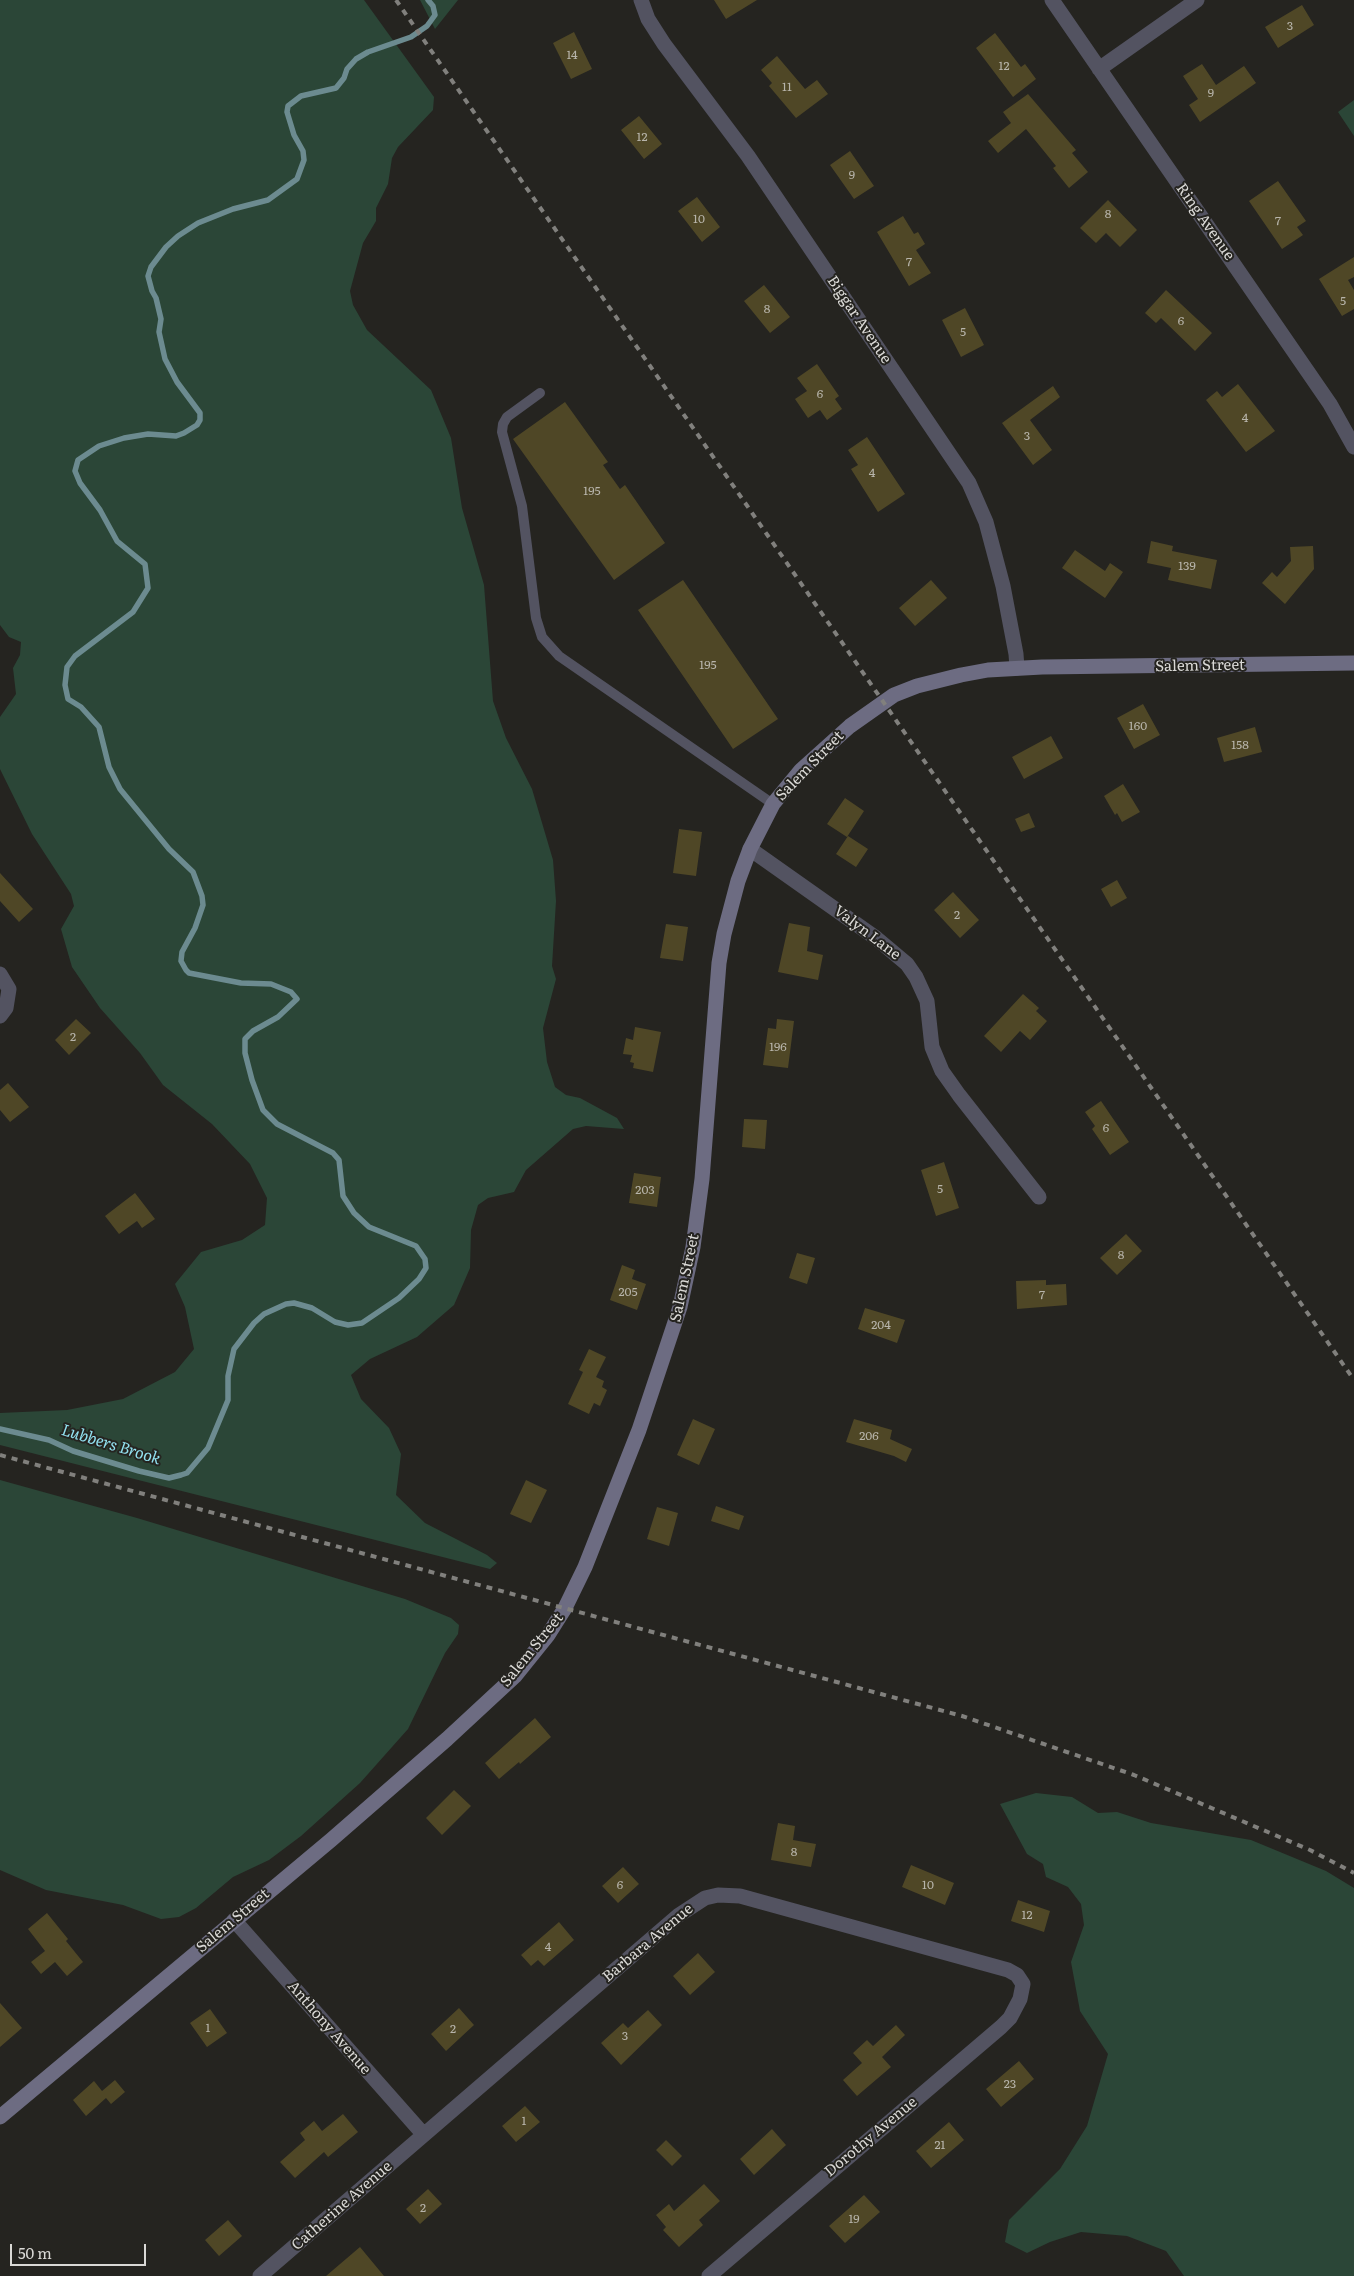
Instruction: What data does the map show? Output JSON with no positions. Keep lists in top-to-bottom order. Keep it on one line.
{"streets":{"street":["Ring Avenue","Biggar Avenue","Salem Street","Valyn Lane","Barbara Avenue","Anthony Avenue","Dorothy Avenue","Catherine Avenue"]},"crossings":[["Biggar Avenue","Salem Street"],["Salem Street","Valyn Lane"],["Salem Street","Anthony Avenue"],["Barbara Avenue","Anthony Avenue"],["Barbara Avenue","Dorothy Avenue"],["Barbara Avenue","Catherine Avenue"],["Anthony Avenue","Catherine Avenue"]],"water":["Lubbers Brook"],"house_numbers":["3","14","12","11","9","12","9","8","10","7","7","5","8","6","5","6","4","3","4","195","139","195","160","158","2","2","196","6","5","203","8","205","7","204","206","8","6","10","12","4","1","2","3","23","1","21","2","19"],"scale_bar":"50 m"}
